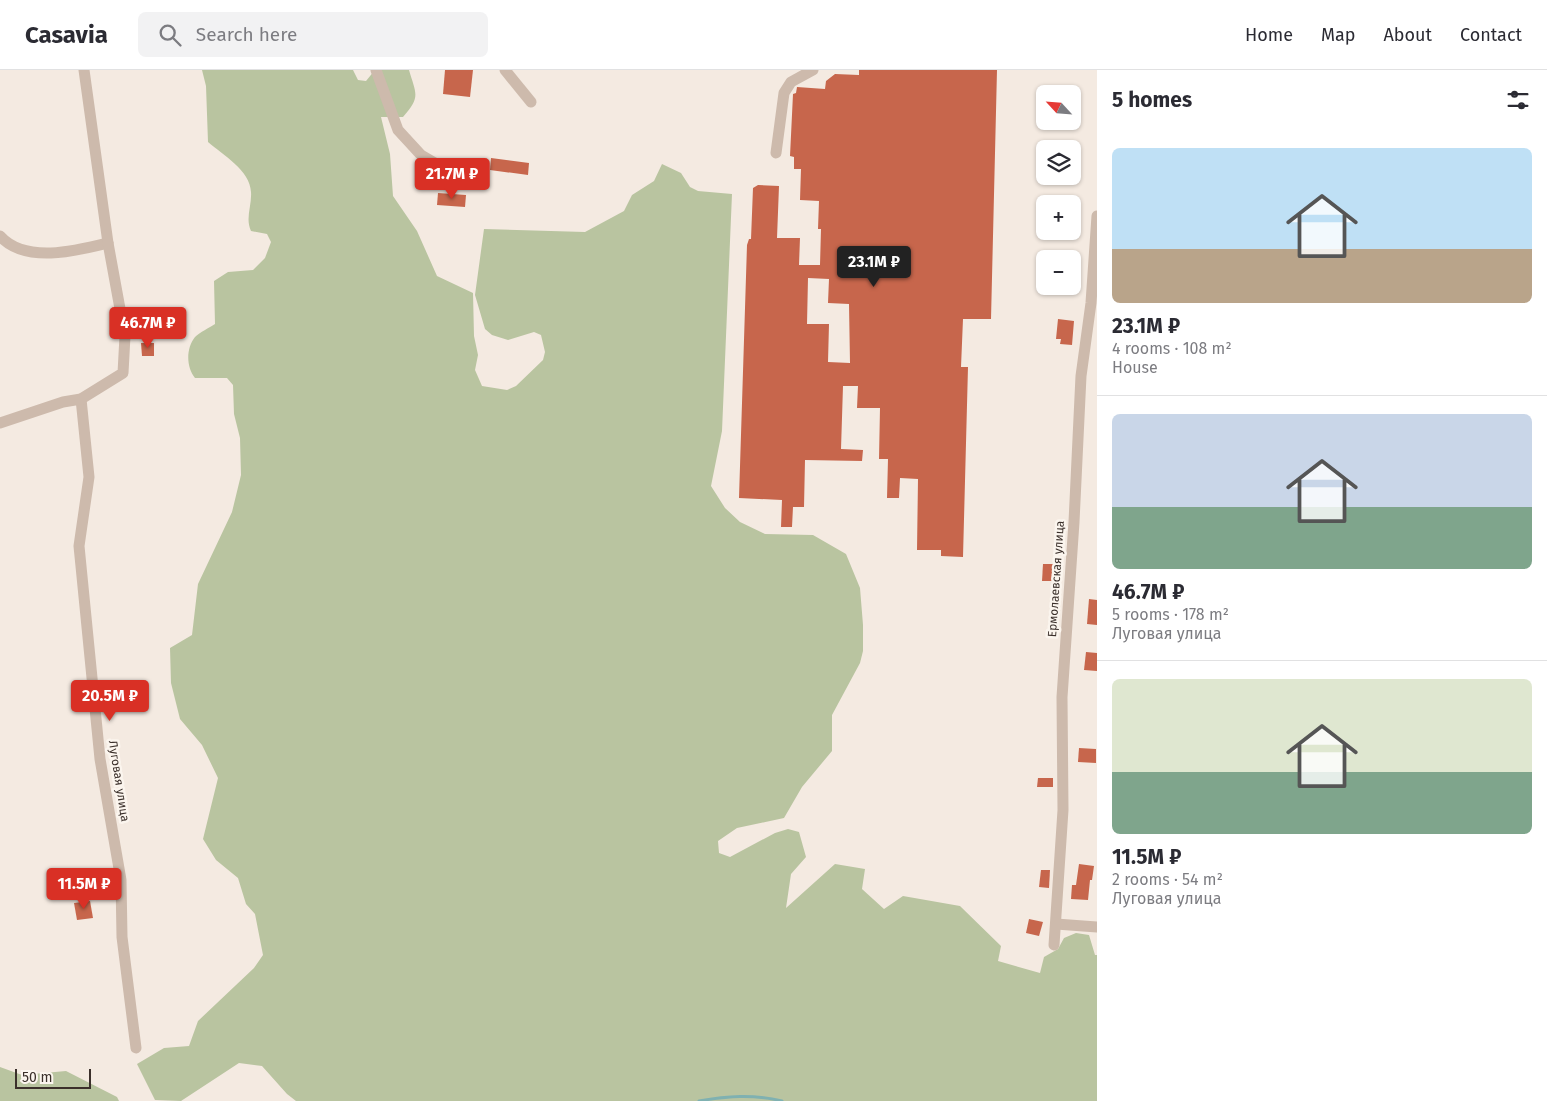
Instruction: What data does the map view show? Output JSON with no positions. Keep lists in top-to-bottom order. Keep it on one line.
{"streets":{"street":["Ермолаевская улица","Луговая улица"]},"scale_bar":"50 m","north":"top left","page":{"header":"Casavia","search":"Search here","nav":["Home","Map","About","Contact"],"heading":"5 homes","map_buttons":["+","−"],"list":[{"name":"23.1M ₽","note":"4 rooms · 108 m² · House"},{"name":"46.7M ₽","note":"5 rooms · 178 m² · Луговая улица"},{"name":"11.5M ₽","note":"2 rooms · 54 m² · Луговая улица"}],"price":["21.7M ₽","23.1M ₽","46.7M ₽","20.5M ₽","11.5M ₽"],"scale":"50 m"}}
